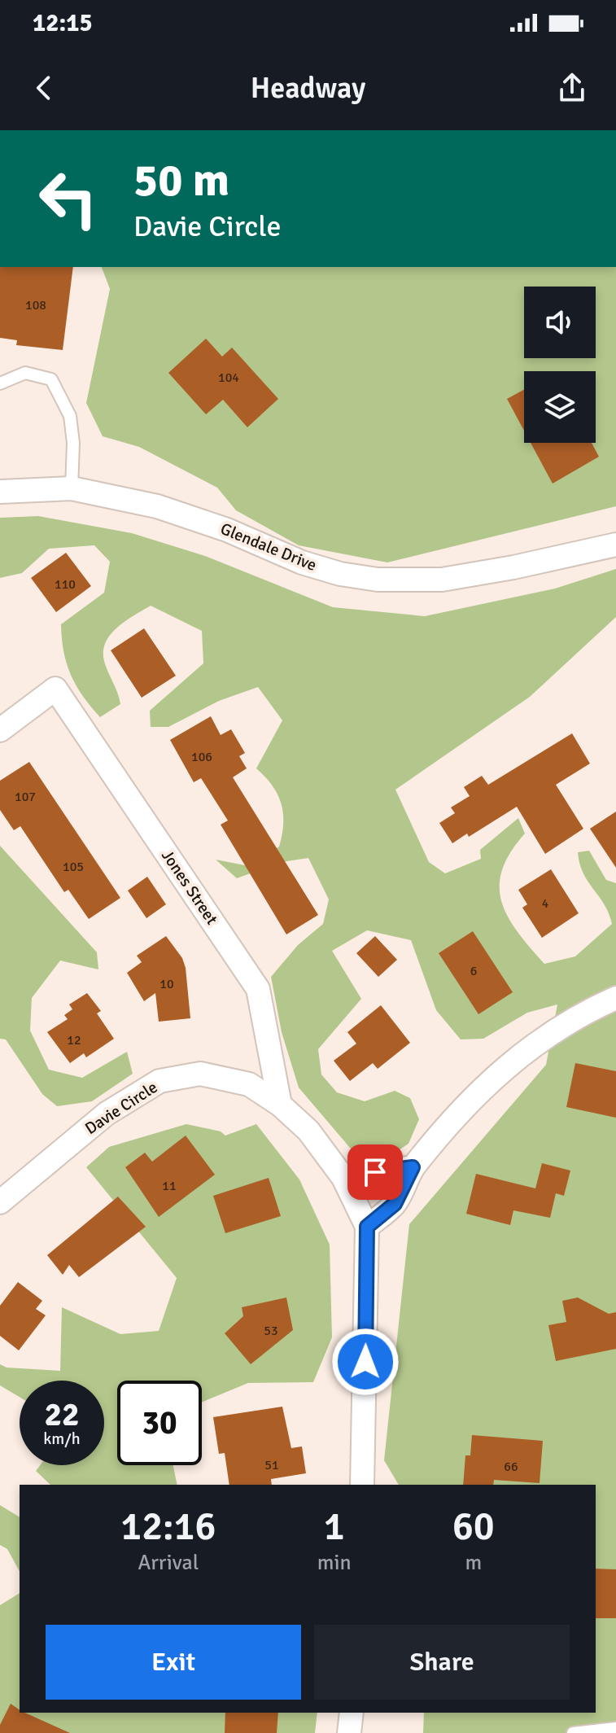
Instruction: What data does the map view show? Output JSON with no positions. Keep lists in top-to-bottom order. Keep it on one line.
{"streets":{"street":["Glendale Drive","Jones Street","Davie Circle"]},"crossings":[["Jones Street","Davie Circle"]],"house_numbers":["108","104","110","106","107","105","4","6","10","12","11","53","51","66"],"page":{"status":"12:15","header":"Headway","turn":["50 m","Davie Circle"],"speed":"22 km/h","limit":"30","eta":["12:16","Arrival","1","min","60","m"],"buttons":["Exit","Share"]}}
